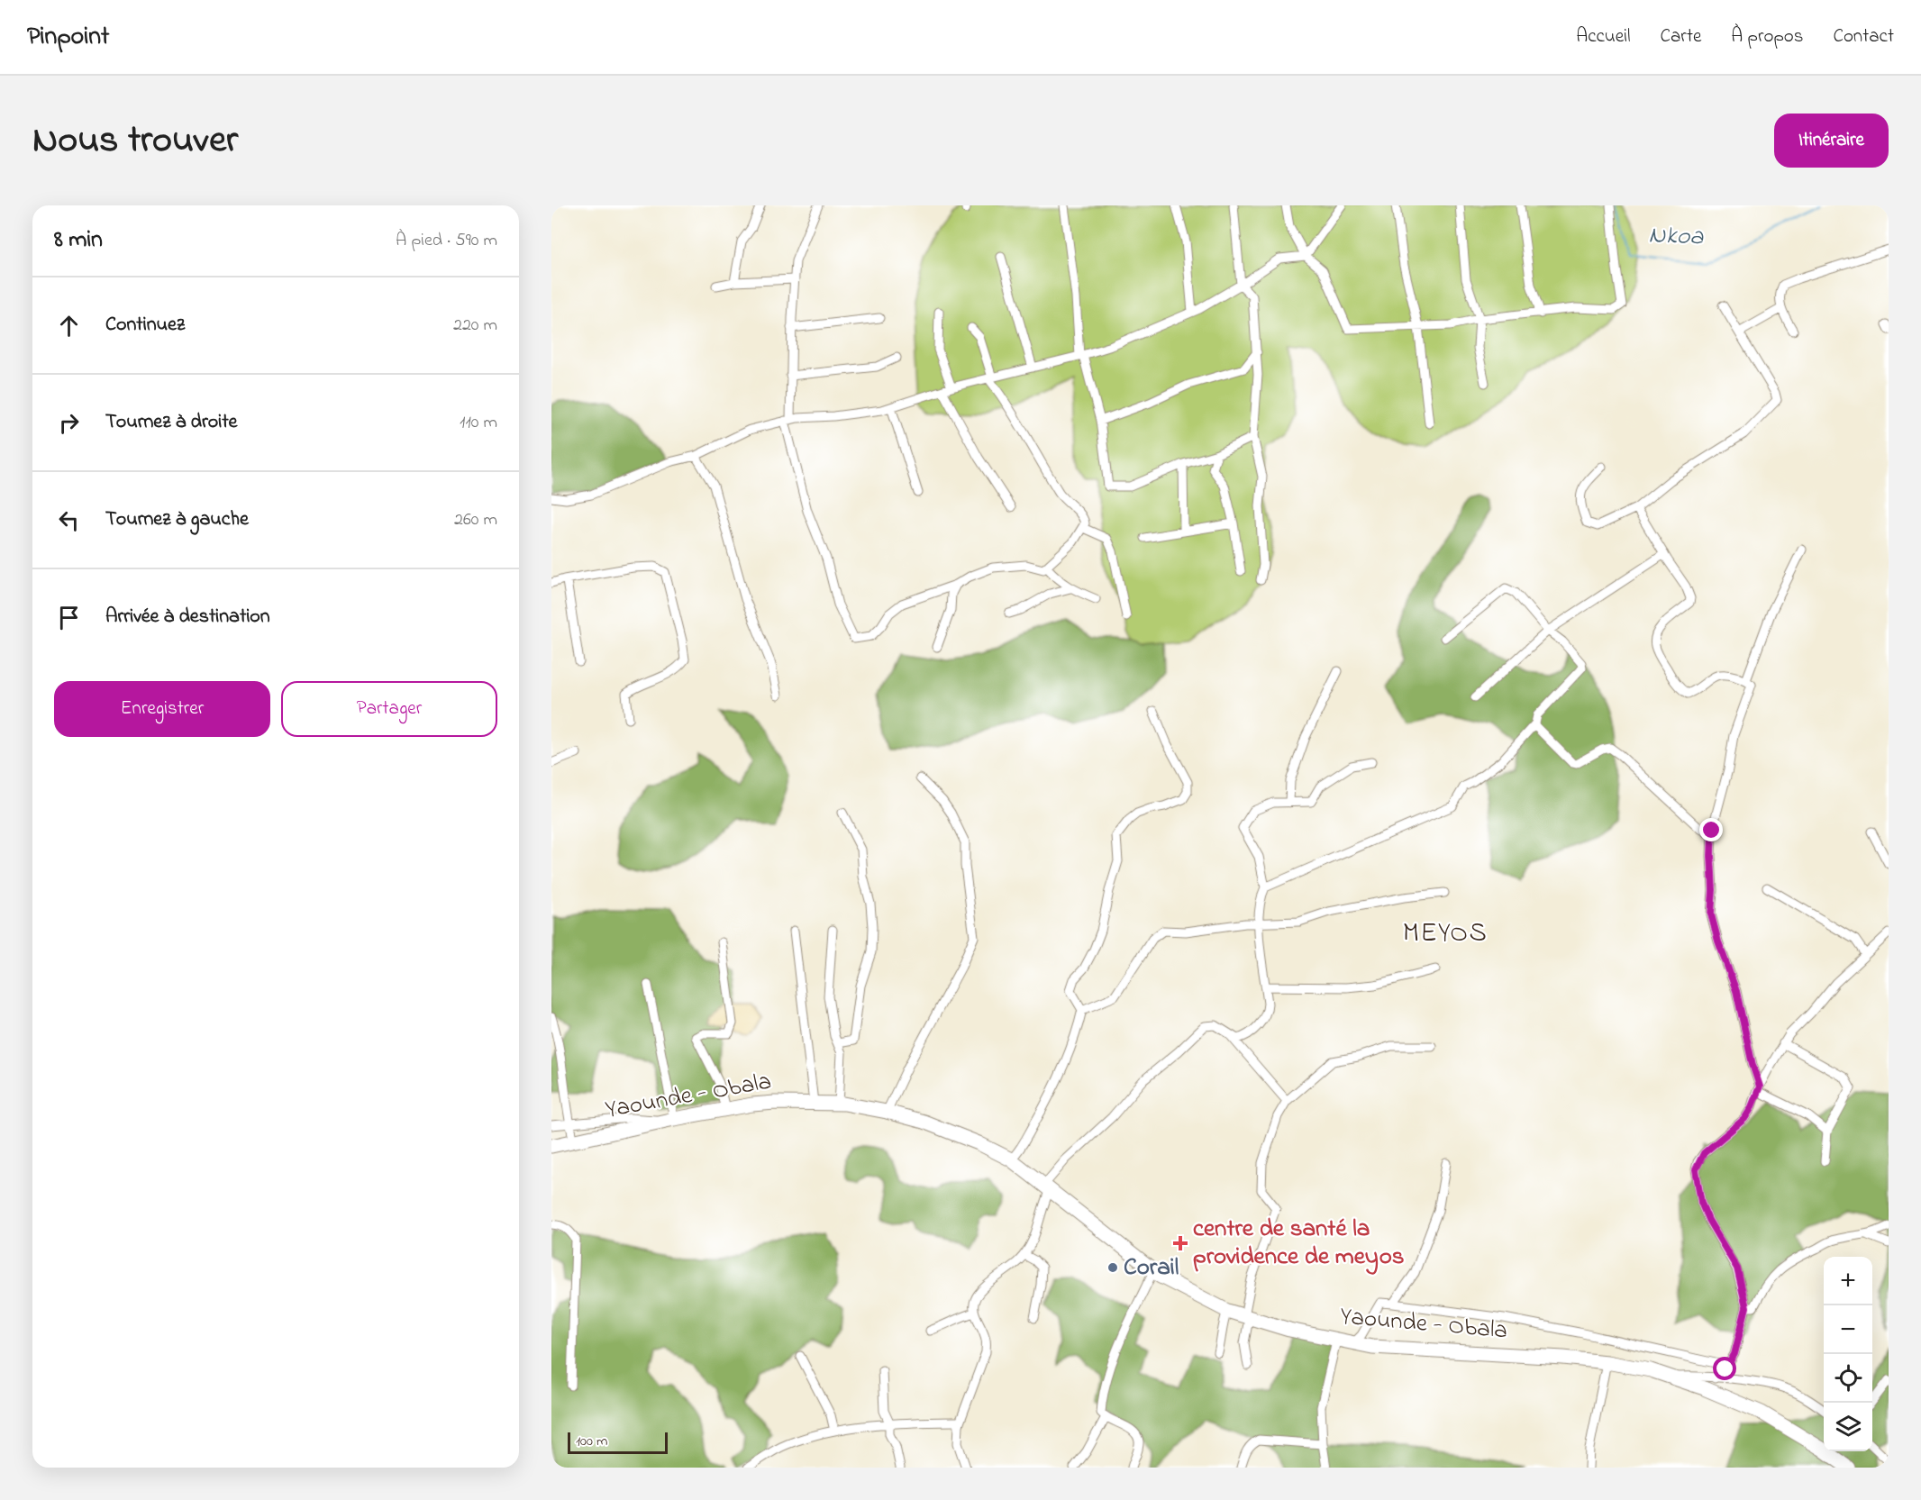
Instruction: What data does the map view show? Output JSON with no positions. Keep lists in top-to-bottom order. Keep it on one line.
{"streets":{"highway":["Yaounde - Obala"]},"districts":["MEYOS"],"water":["Nkoa"],"places":{"health":["centre de santé la providence de meyos"],"other":["Corail"]},"scale_bar":"100 m","page":{"header":"Pinpoint","nav":["Accueil","Carte","À propos","Contact"],"title":"Nous trouver","buttons":["Itinéraire",["Enregistrer","Partager"]],"heading":["8 min","À pied · 590 m"],"list":[["Continuez","220 m"],["Tournez à droite","110 m"],["Tournez à gauche","260 m"],"Arrivée à destination"],"map_buttons":["+","−"],"scale":"100 m"}}
